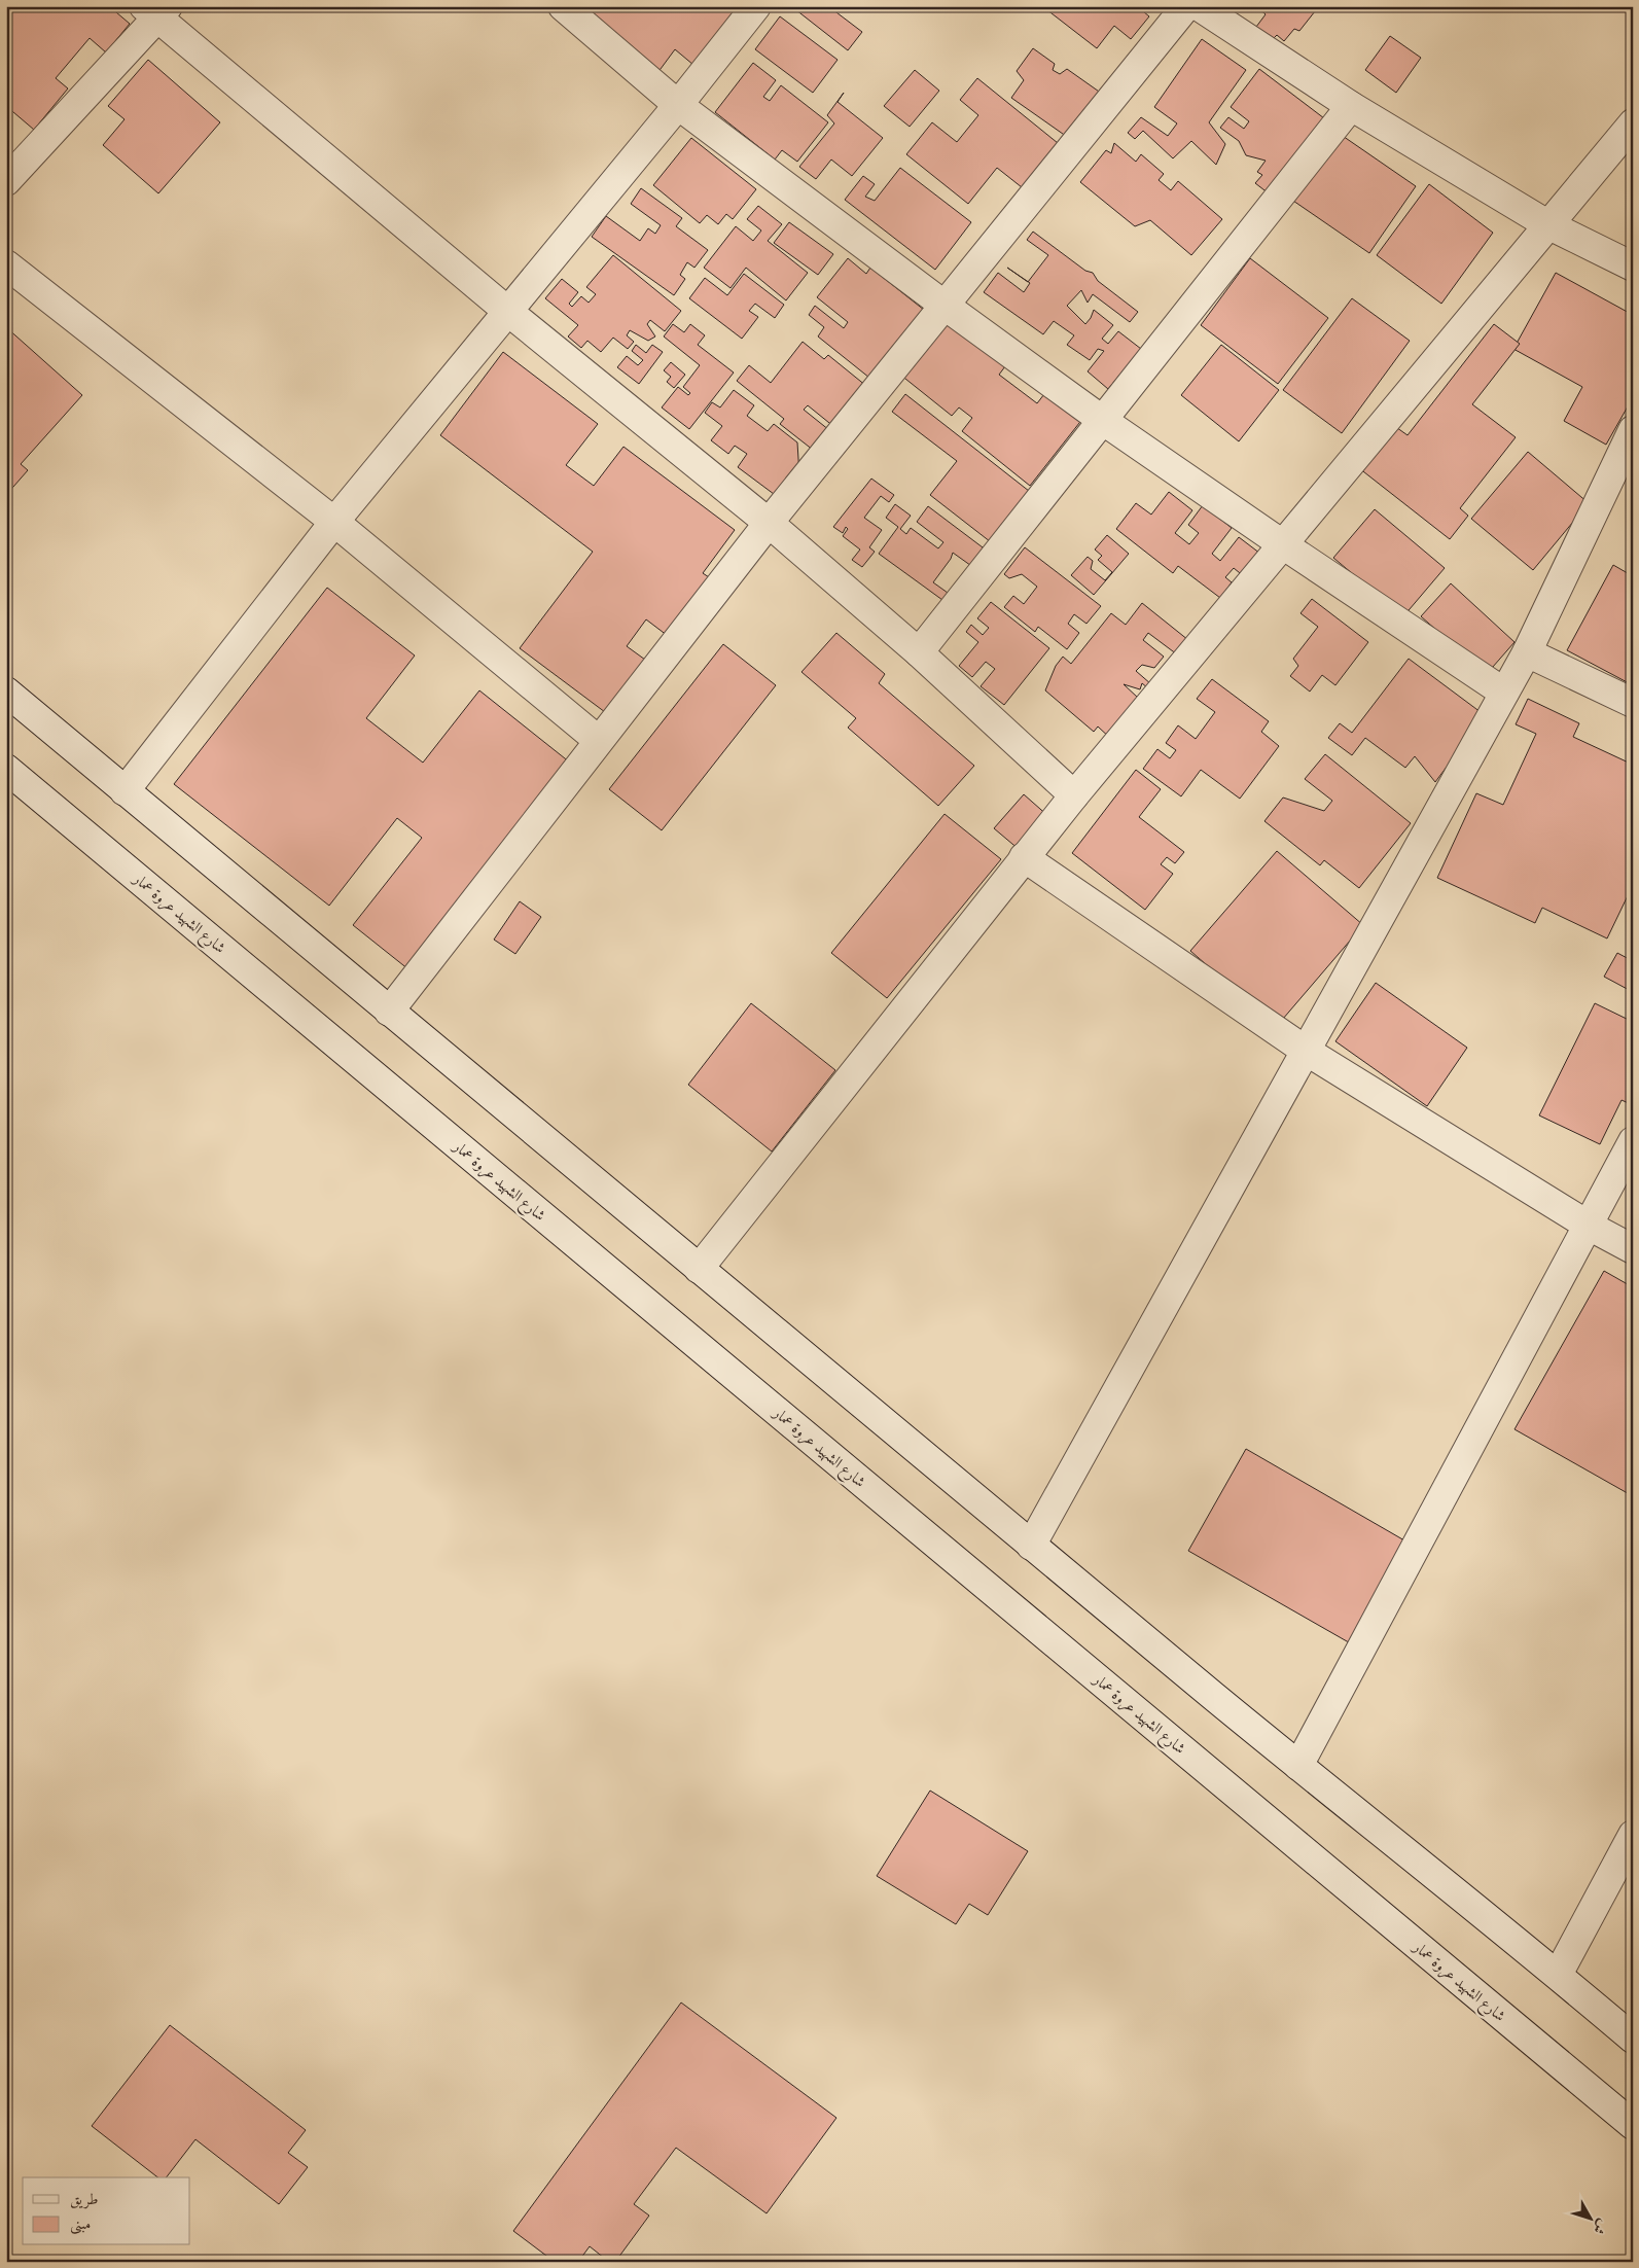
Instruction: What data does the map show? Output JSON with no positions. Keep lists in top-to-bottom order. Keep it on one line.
{"streets":{"street":["شارع الشهيد عروة عمار"]},"legend":["طريق","مبنى"],"north":"bottom right"}
